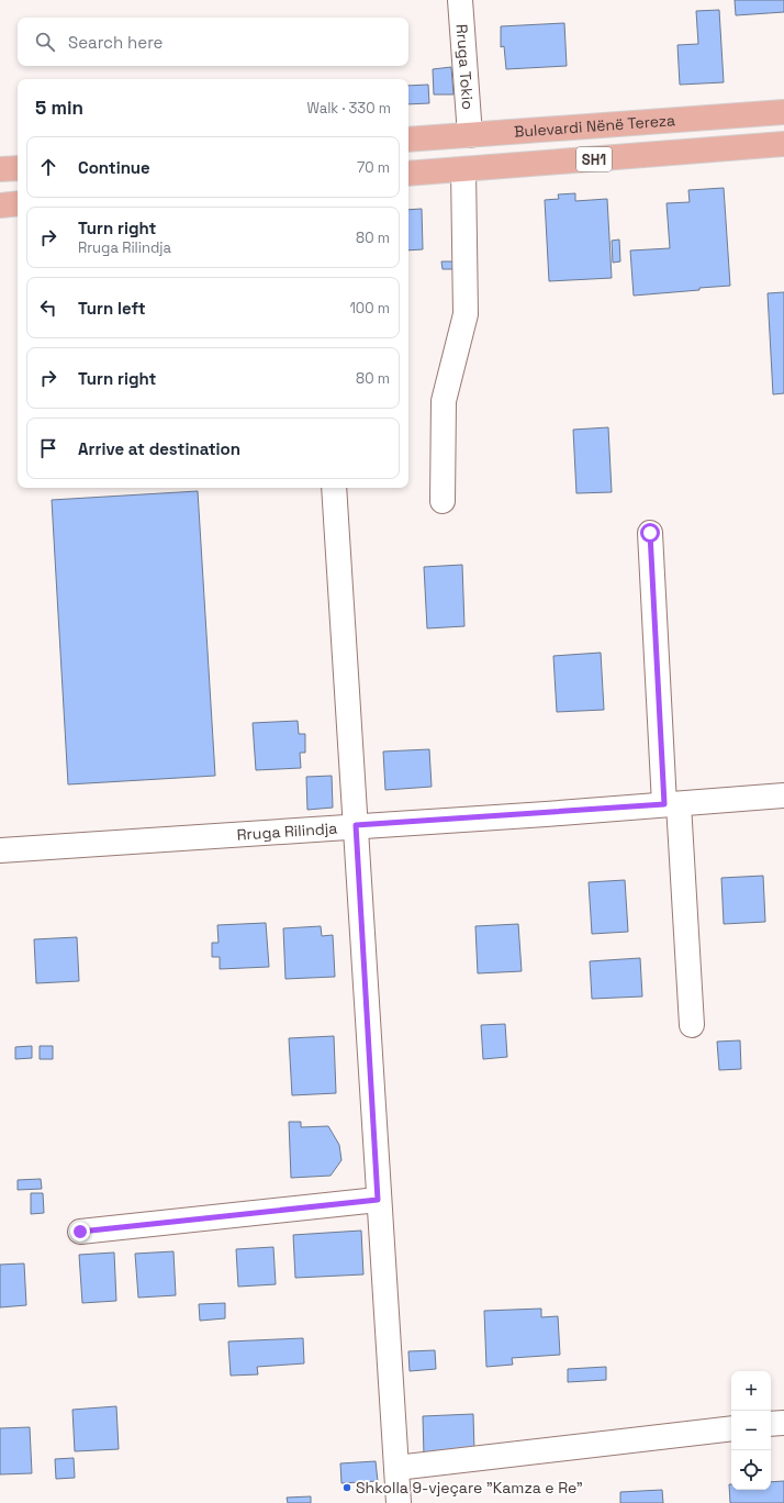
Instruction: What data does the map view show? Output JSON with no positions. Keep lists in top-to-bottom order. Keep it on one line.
{"streets":{"main road":["Bulevardi Nënë Tereza","SH1"],"street":["Rruga Tokio","Rruga Rilindja"]},"crossings":[["Rruga Tokio","Bulevardi Nënë Tereza"]],"places":["Shkolla 9-vjeçare \"Kamza e Re\""],"page":{"search":"Search here","heading":["5 min","Walk · 330 m"],"list":[["Continue","70 m"],["Turn right","Rruga Rilindja","80 m"],["Turn left","100 m"],["Turn right","80 m"],"Arrive at destination"],"map_buttons":["+","−"]}}
